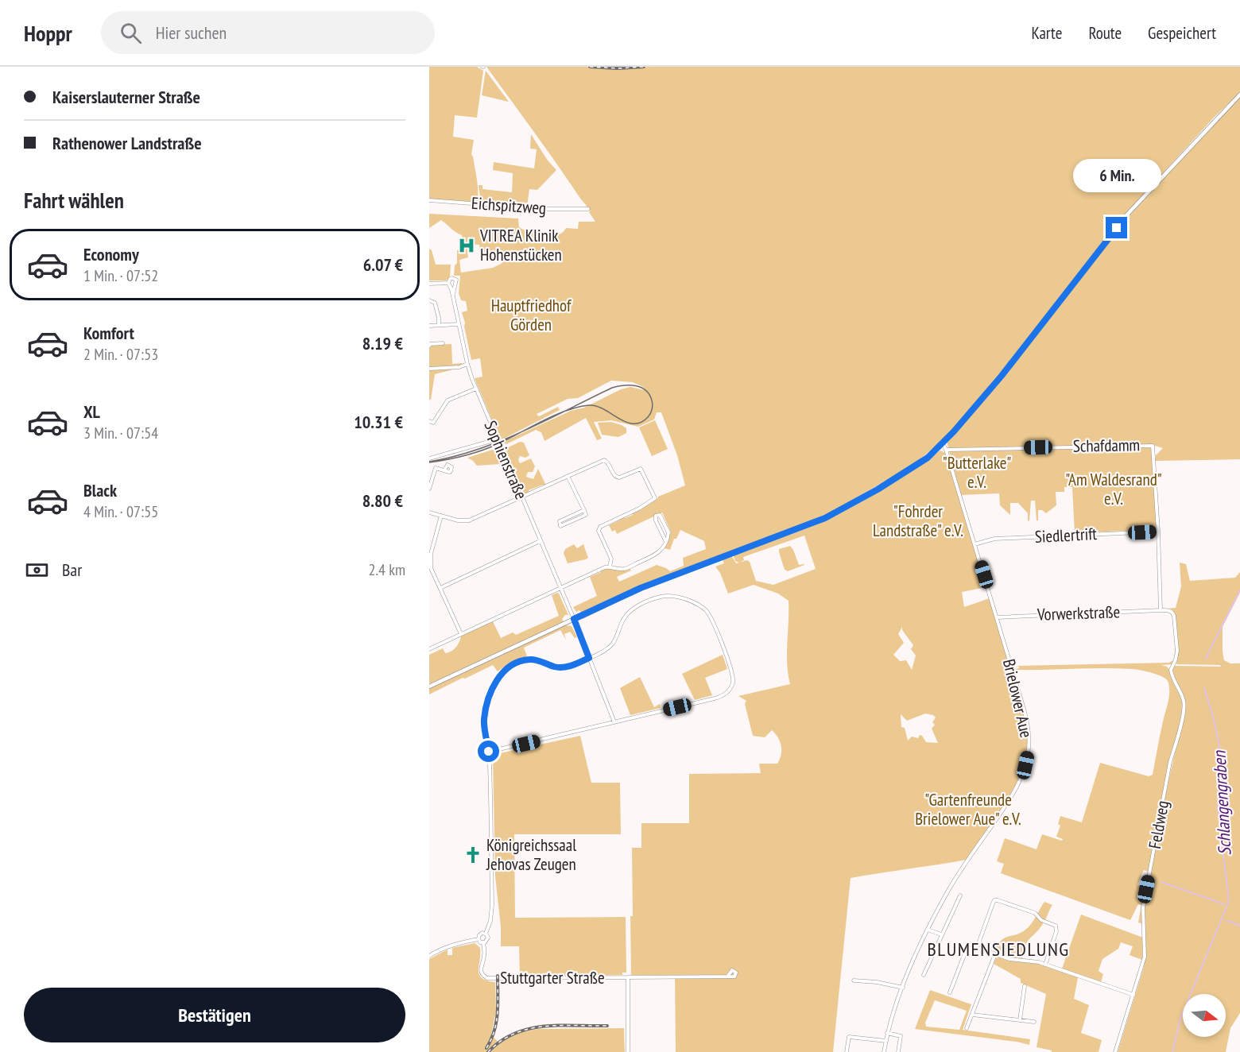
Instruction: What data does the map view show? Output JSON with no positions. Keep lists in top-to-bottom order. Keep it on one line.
{"streets":{"street":["Eichspitzweg","Schafdamm","Sophienstraße","Siedlertrift","Vorwerkstraße","Brielower Aue","Feldweg","Stuttgarter Straße"]},"crossings":[["Schafdamm","Siedlertrift"],["Schafdamm","Brielower Aue"],["Siedlertrift","Brielower Aue"],["Vorwerkstraße","Brielower Aue"],["Vorwerkstraße","Feldweg"]],"districts":["BLUMENSIEDLUNG"],"water":["Schlangengraben"],"parks":["Hauptfriedhof Görden","\"Butterlake\" e.V.","\"Am Waldesrand\" e.V.","\"Fohrder Landstraße\" e.V.","\"Gartenfreunde Brielower Aue\" e.V."],"places":{"hospital":["VITREA Klinik Hohenstücken"],"church":["Königreichssaal Jehovas Zeugen"]},"north":"right","page":{"header":"Hoppr","search":"Hier suchen","nav":["Karte","Route","Gespeichert"],"banner":["Kaiserslauterner Straße","Rathenower Landstraße"],"bubble":"6 Min.","heading":"Fahrt wählen","list":[{"name":"Economy","note":"1 Min. · 07:52","value":"6.07 €"},{"name":"Komfort","note":"2 Min. · 07:53","value":"8.19 €"},{"name":"XL","note":"3 Min. · 07:54","value":"10.31 €"},{"name":"Black","note":"4 Min. · 07:55","value":"8.80 €"}],"pay":["Bar","2.4 km"],"buttons":"Bestätigen"}}
